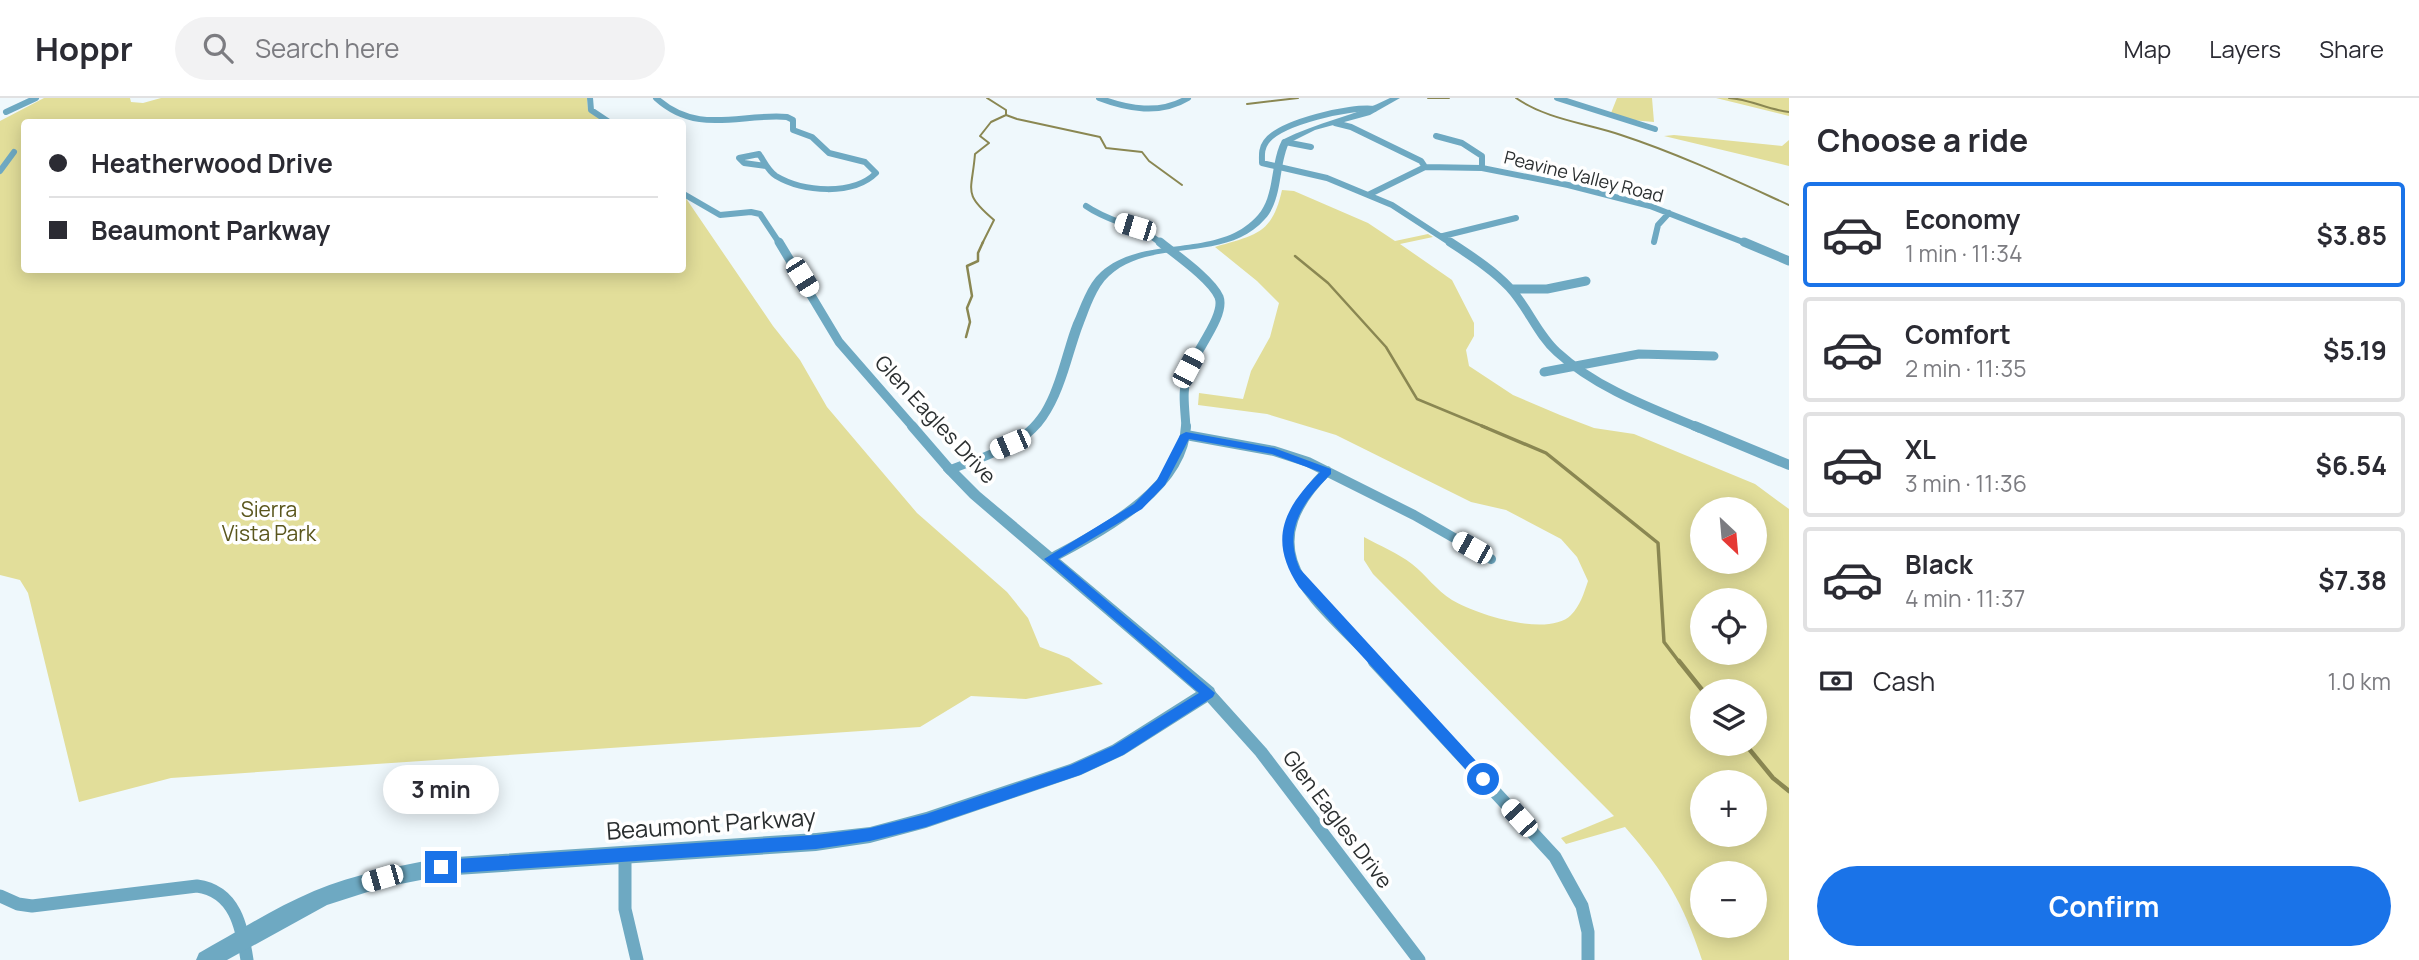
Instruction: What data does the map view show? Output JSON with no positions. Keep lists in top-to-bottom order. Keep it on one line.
{"streets":{"street":["Peavine Valley Road","Glen Eagles Drive","Beaumont Parkway"]},"crossings":[["Glen Eagles Drive","Beaumont Parkway"]],"parks":["Sierra Vista Park"],"north":"bottom right","page":{"header":"Hoppr","search":"Search here","nav":["Map","Layers","Share"],"heading":"Choose a ride","banner":["Heatherwood Drive","Beaumont Parkway"],"list":[{"name":"Economy","note":"1 min · 11:34","value":"$3.85"},{"name":"Comfort","note":"2 min · 11:35","value":"$5.19"},{"name":"XL","note":"3 min · 11:36","value":"$6.54"},{"name":"Black","note":"4 min · 11:37","value":"$7.38"}],"map_buttons":["+","−"],"pay":["Cash","1.0 km"],"bubble":"3 min","buttons":"Confirm"}}
